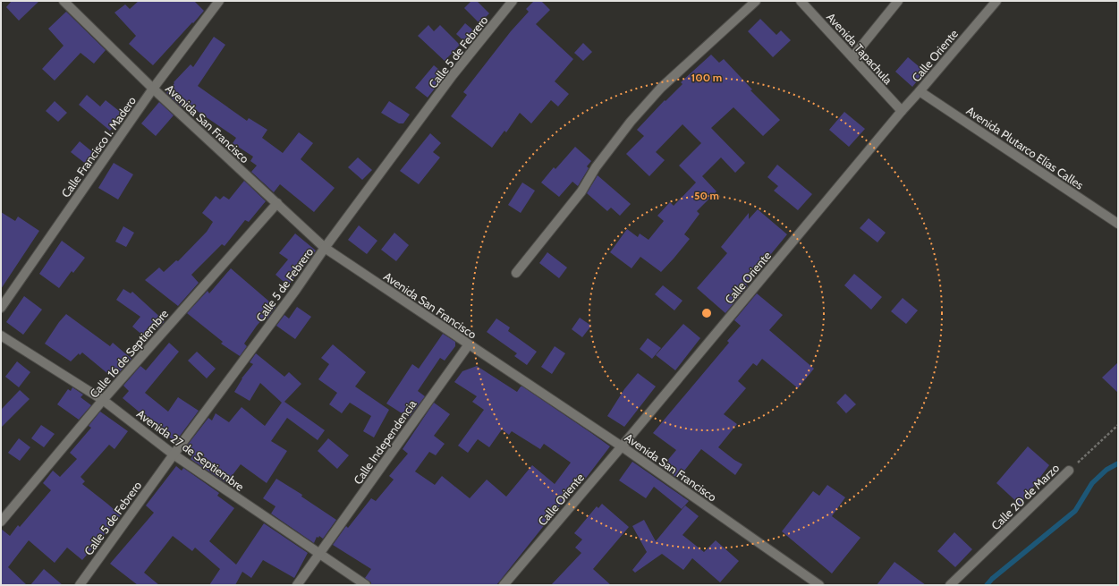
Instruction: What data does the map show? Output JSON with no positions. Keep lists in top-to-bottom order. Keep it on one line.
{"streets":{"street":["Avenida Tapachula","Calle 5 de Febrero","Calle Oriente","Avenida San Francisco","Calle Francisco I. Madero","Avenida Plutarco Elías Calles","Calle 16 de Septiembre","Calle Independencia","Avenida 27 de Septiembre","Calle 20 de Marzo"]},"crossings":[["Avenida Tapachula","Calle Oriente"],["Calle 5 de Febrero","Avenida San Francisco"],["Calle 5 de Febrero","Avenida 27 de Septiembre"],["Calle Oriente","Avenida San Francisco"],["Calle Oriente","Avenida Plutarco Elías Calles"],["Avenida San Francisco","Calle Francisco I. Madero"],["Avenida San Francisco","Calle 16 de Septiembre"],["Avenida San Francisco","Calle Independencia"],["Calle 16 de Septiembre","Avenida 27 de Septiembre"],["Calle Independencia","Avenida 27 de Septiembre"]],"rings":["100 m","50 m"]}
